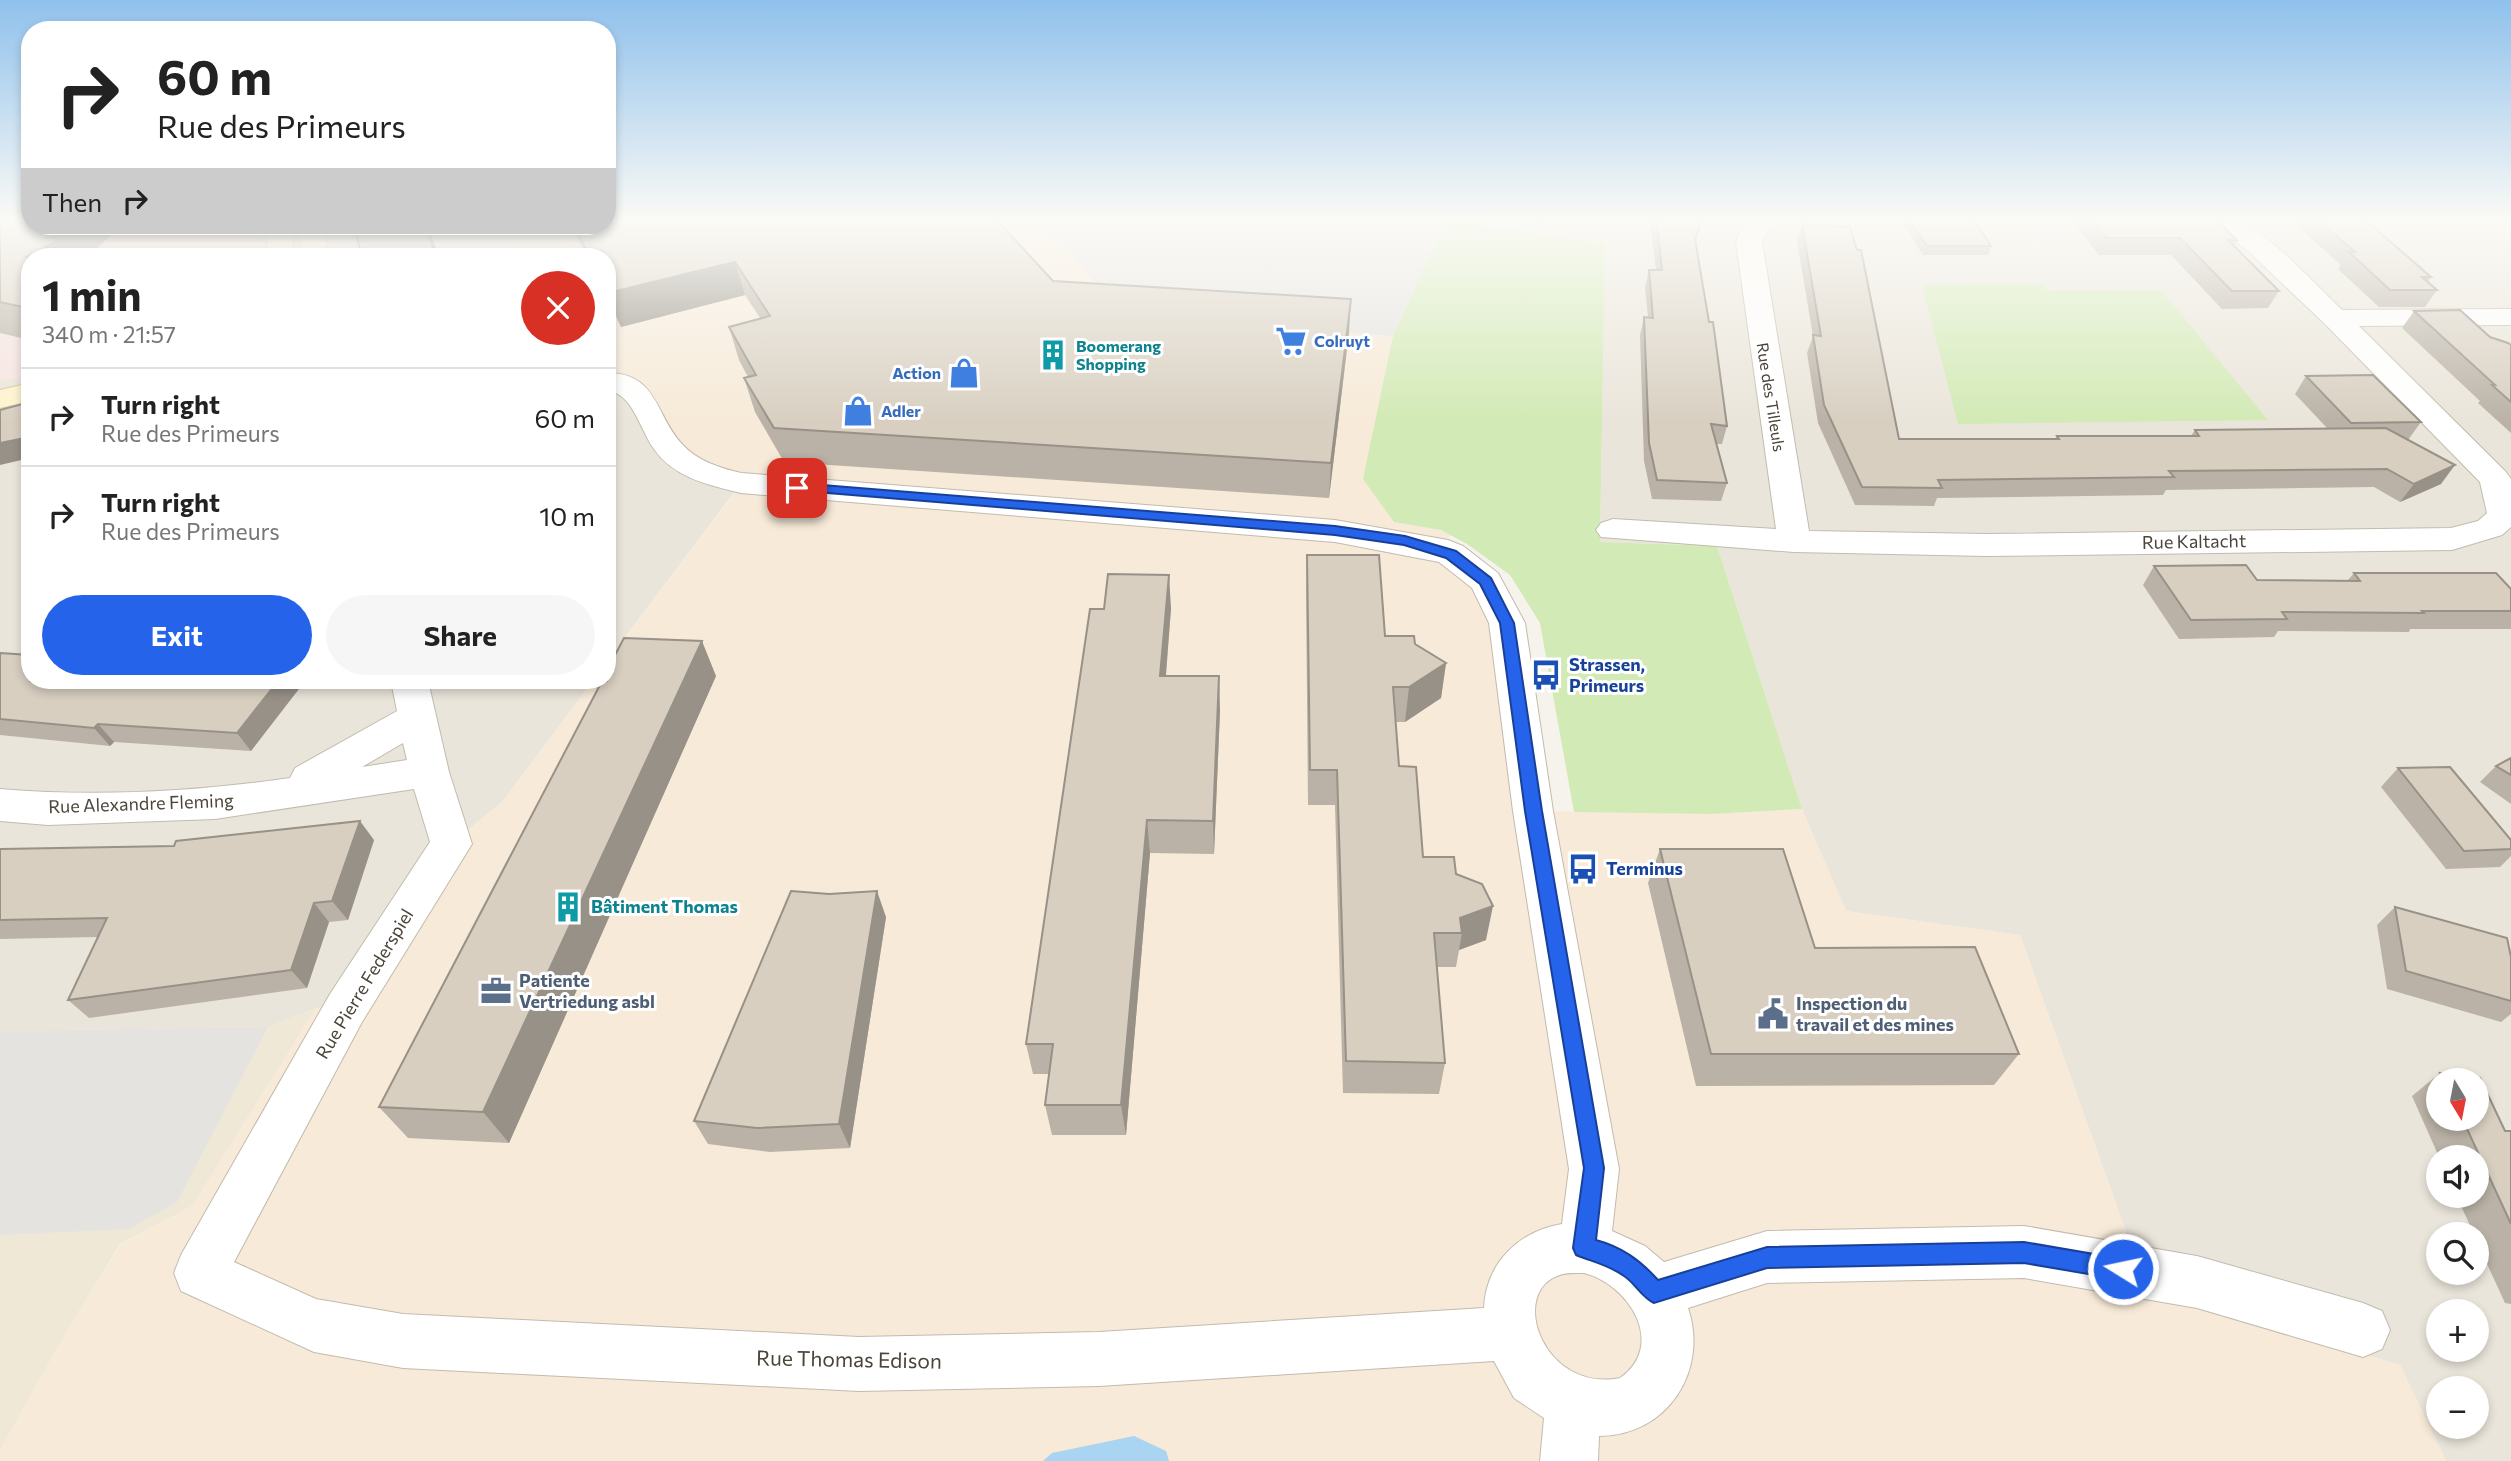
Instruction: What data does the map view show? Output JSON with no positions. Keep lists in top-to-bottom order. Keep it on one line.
{"streets":{"street":["Rue des Tilleuls","Rue Kaltacht","Rue Alexandre Fleming","Rue Pierre Federspiel","Rue Thomas Edison"]},"crossings":[["Rue des Tilleuls","Rue Kaltacht"],["Rue Alexandre Fleming","Rue Pierre Federspiel"],["Rue Pierre Federspiel","Rue Thomas Edison"]],"places":{"supermarket":["Colruyt"],"building":["Boomerang Shopping","Bâtiment Thomas"],"shop":["Action","Adler"],"bus stop":["Strassen, Primeurs","Terminus"],"office":["Patiente Vertriedung asbl"],"public building":["Inspection du travail et des mines"]},"north":"bottom","page":{"turn":["60 m","Rue des Primeurs"],"then":"Then","heading":["1 min","340 m · 21:57"],"list":[{"name":"Turn right","note":"Rue des Primeurs","value":"60 m"},{"name":"Turn right","note":"Rue des Primeurs","value":"10 m"}],"buttons":["Exit","Share"],"map_buttons":["+","−"]}}
